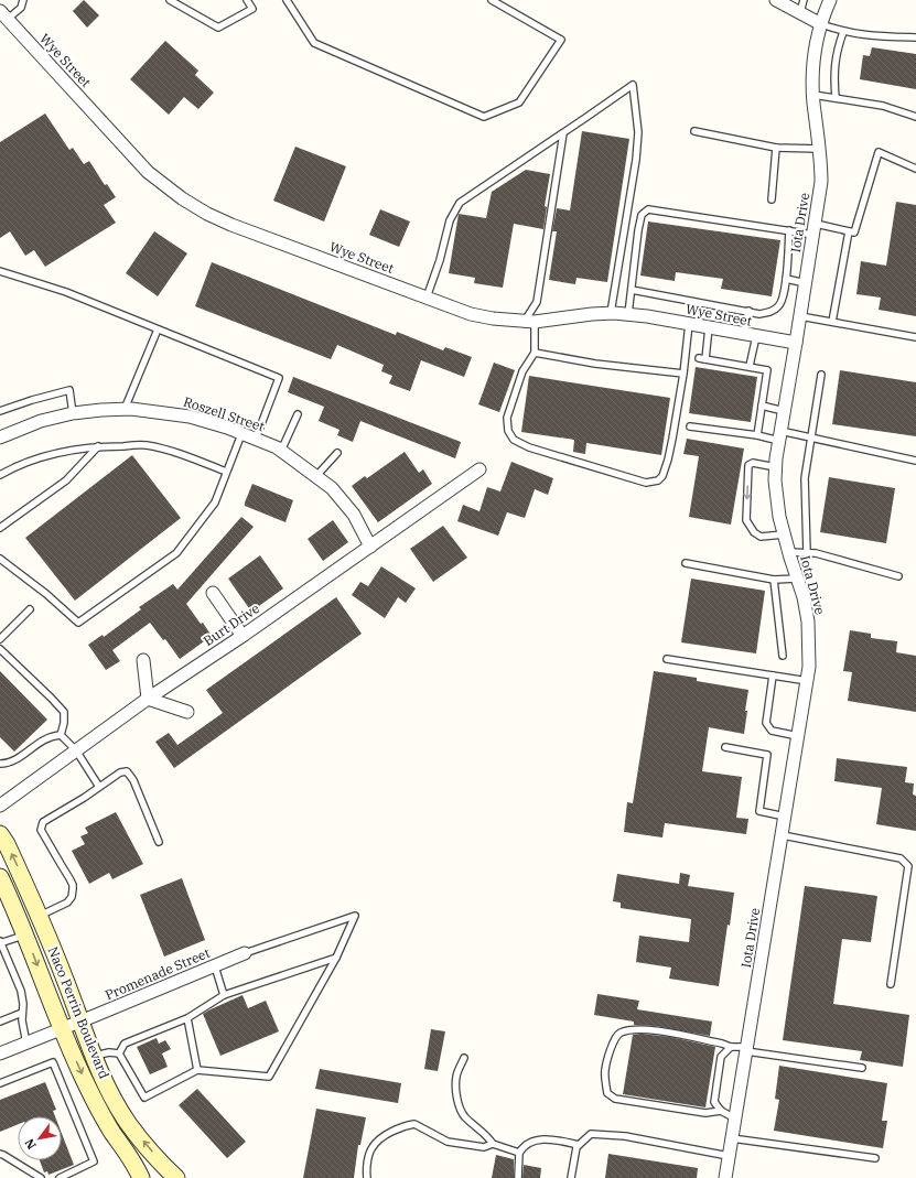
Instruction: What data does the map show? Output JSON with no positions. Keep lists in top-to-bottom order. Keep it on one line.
{"streets":{"main road":["Naco Perrin Boulevard"],"street":["Wye Street","Iota Drive","Roszell Street","Burt Drive","Promenade Street"]},"crossings":[["Wye Street","Iota Drive"],["Roszell Street","Burt Drive"],["Promenade Street","Naco Perrin Boulevard"]],"north":"bottom left"}
